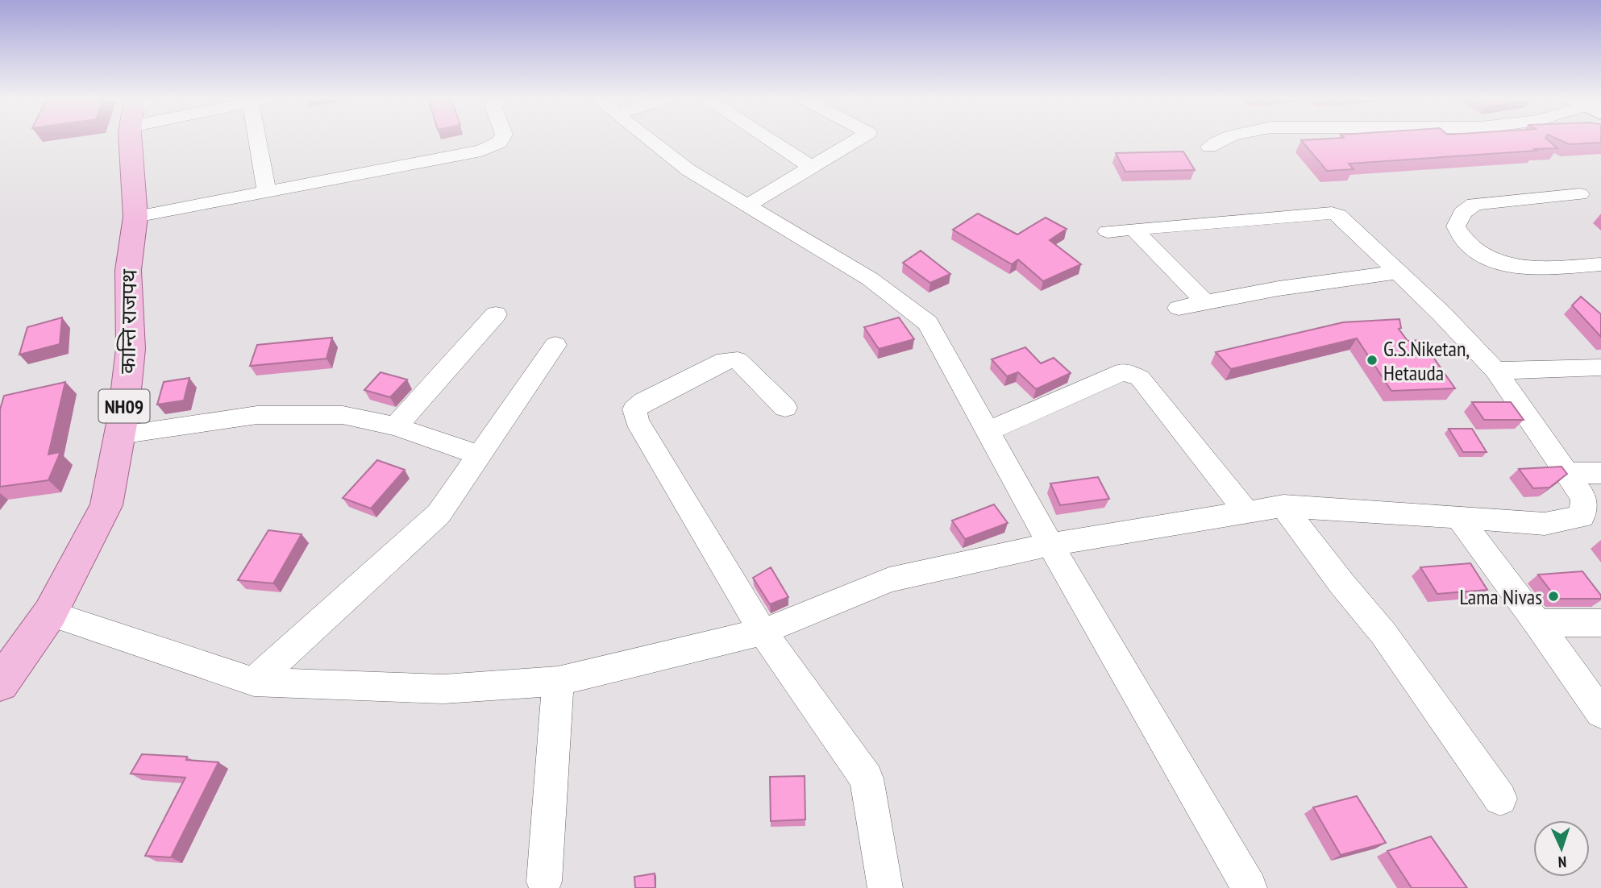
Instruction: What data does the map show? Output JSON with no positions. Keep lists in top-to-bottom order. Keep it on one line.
{"streets":{"main road":["कान्ति राजपथ","NH09"]},"places":["G.S.Niketan, Hetauda","Lama Nivas"],"north":"bottom"}
